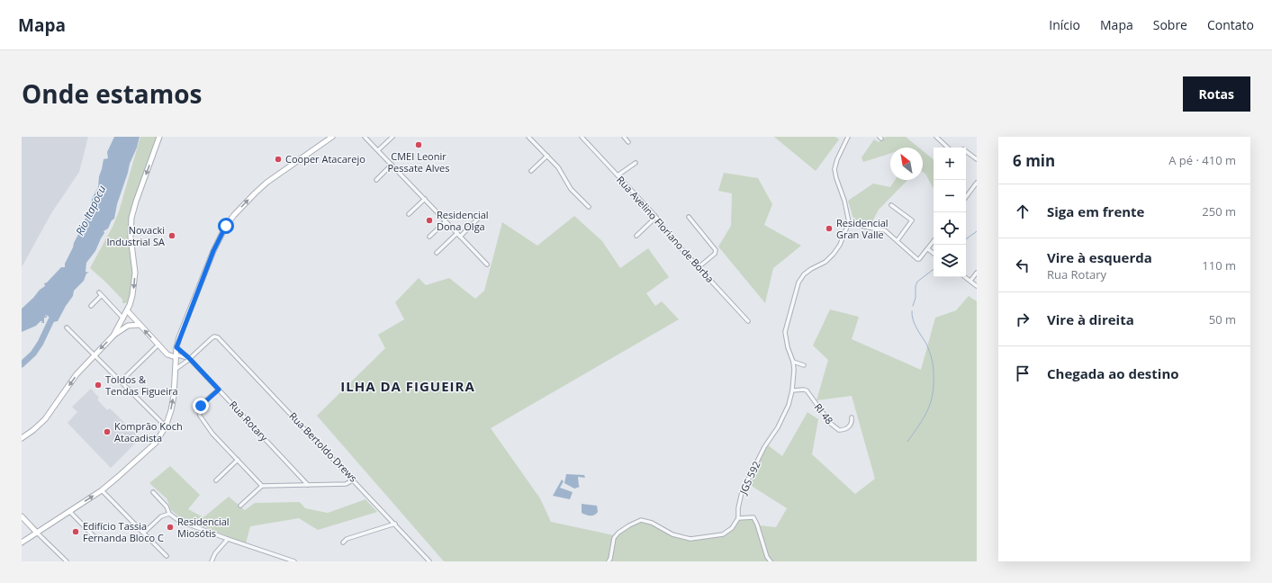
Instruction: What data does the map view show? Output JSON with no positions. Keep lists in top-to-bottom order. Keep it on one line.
{"streets":{"street":["Rua Avelino Floriano de Borba","RI 48","Rua Rotary","Rua Bertoldo Drews","JGS 592"]},"crossings":[["RI 48","JGS 592"],["Rua Rotary","Rua Bertoldo Drews"]],"districts":["ILHA DA FIGUEIRA"],"water":["Rio Itapocu"],"places":["CMEI Leonir Pessate Alves","Cooper Atacarejo","Residencial Dona Olga","Residencial Gran Valle","Novacki Industrial SA","Toldos & Tendas Figueira","Komprão Koch Atacadista","Residencial Miosótis","Edifício Tassia Fernanda Bloco C"],"north":"top left","page":{"header":"Mapa","nav":["Início","Mapa","Sobre","Contato"],"title":"Onde estamos","buttons":"Rotas","heading":["6 min","A pé · 410 m"],"map_buttons":["+","−"],"list":[["Siga em frente","250 m"],["Vire à esquerda","Rua Rotary","110 m"],["Vire à direita","50 m"],"Chegada ao destino"]}}
